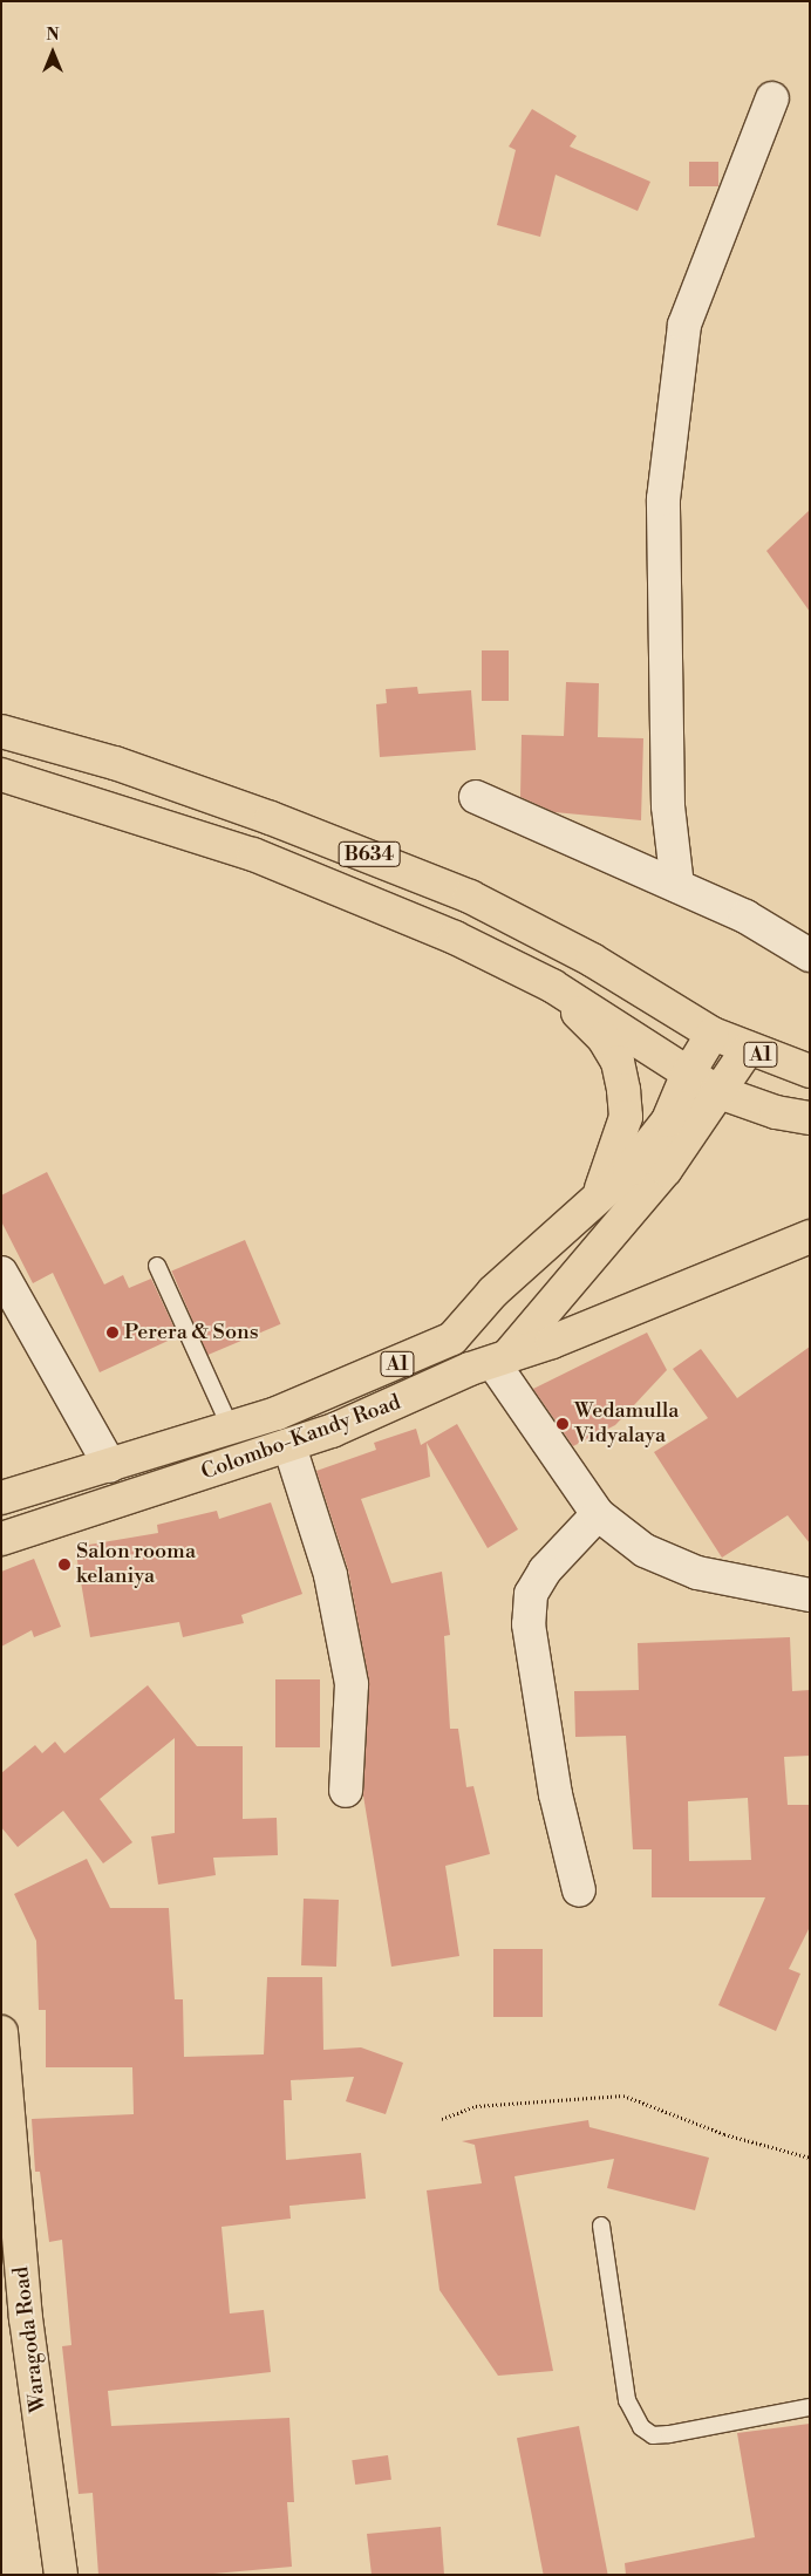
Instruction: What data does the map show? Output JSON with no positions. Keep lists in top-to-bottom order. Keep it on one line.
{"streets":{"main road":["B634","A1","Colombo-Kandy Road","Waragoda Road"]},"crossings":[["B634","A1"],["B634","Colombo-Kandy Road"],["A1","Colombo-Kandy Road"]],"places":["Perera & Sons","Wedamulla Vidyalaya","Salon rooma kelaniya"],"north":"top"}
